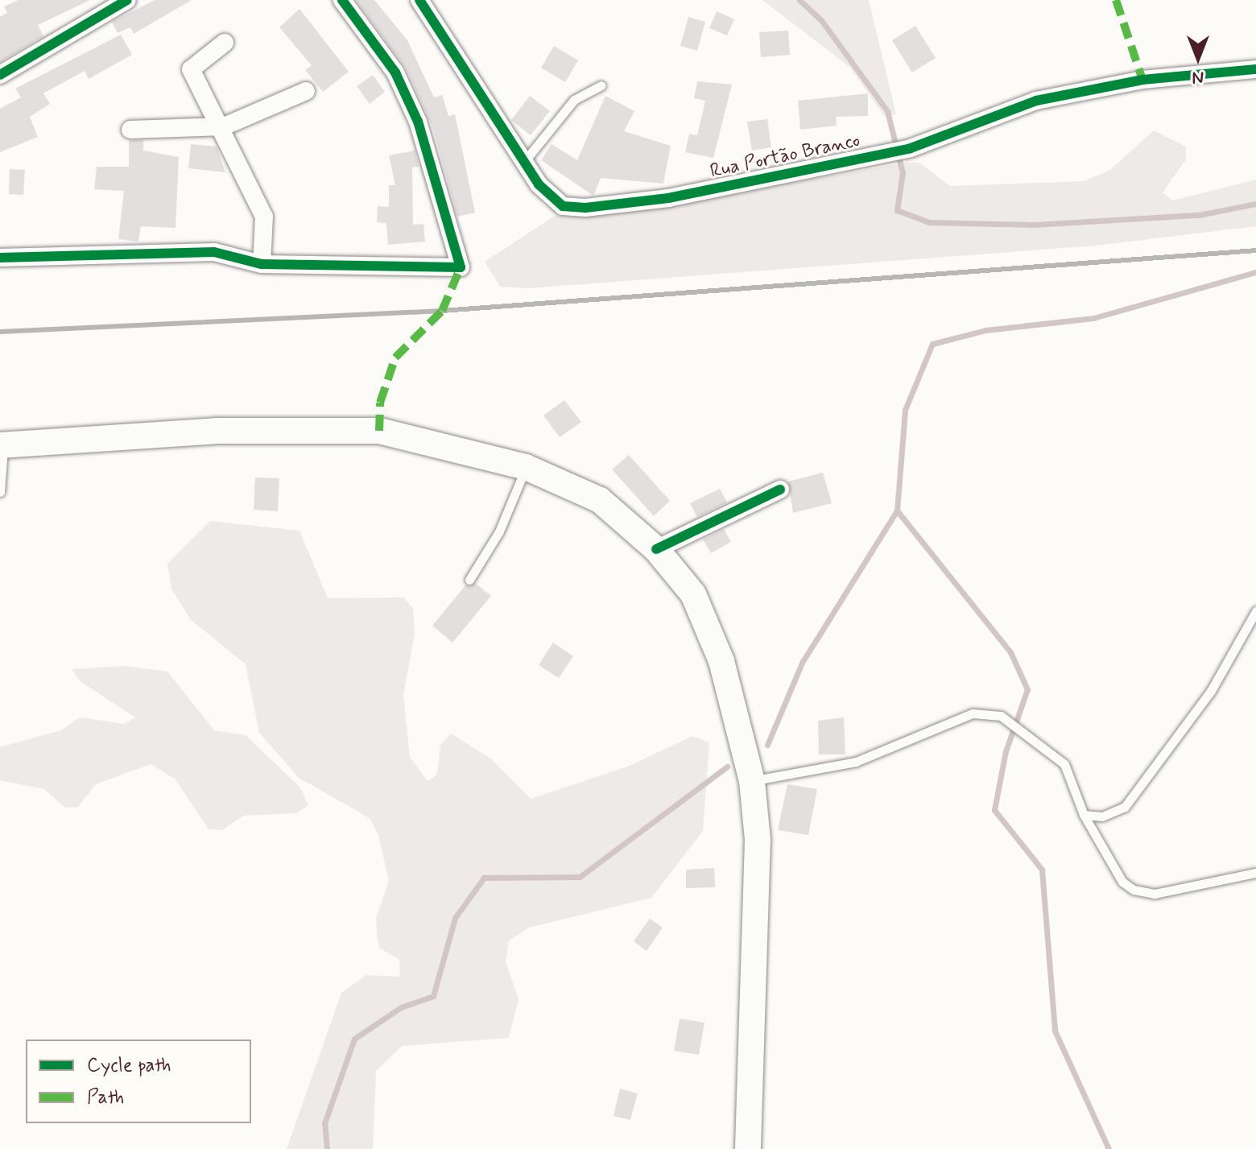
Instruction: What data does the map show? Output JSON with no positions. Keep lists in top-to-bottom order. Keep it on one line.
{"streets":{"street":["Rua Portão Branco"]},"legend":["Cycle path","Path"],"north":"bottom"}
